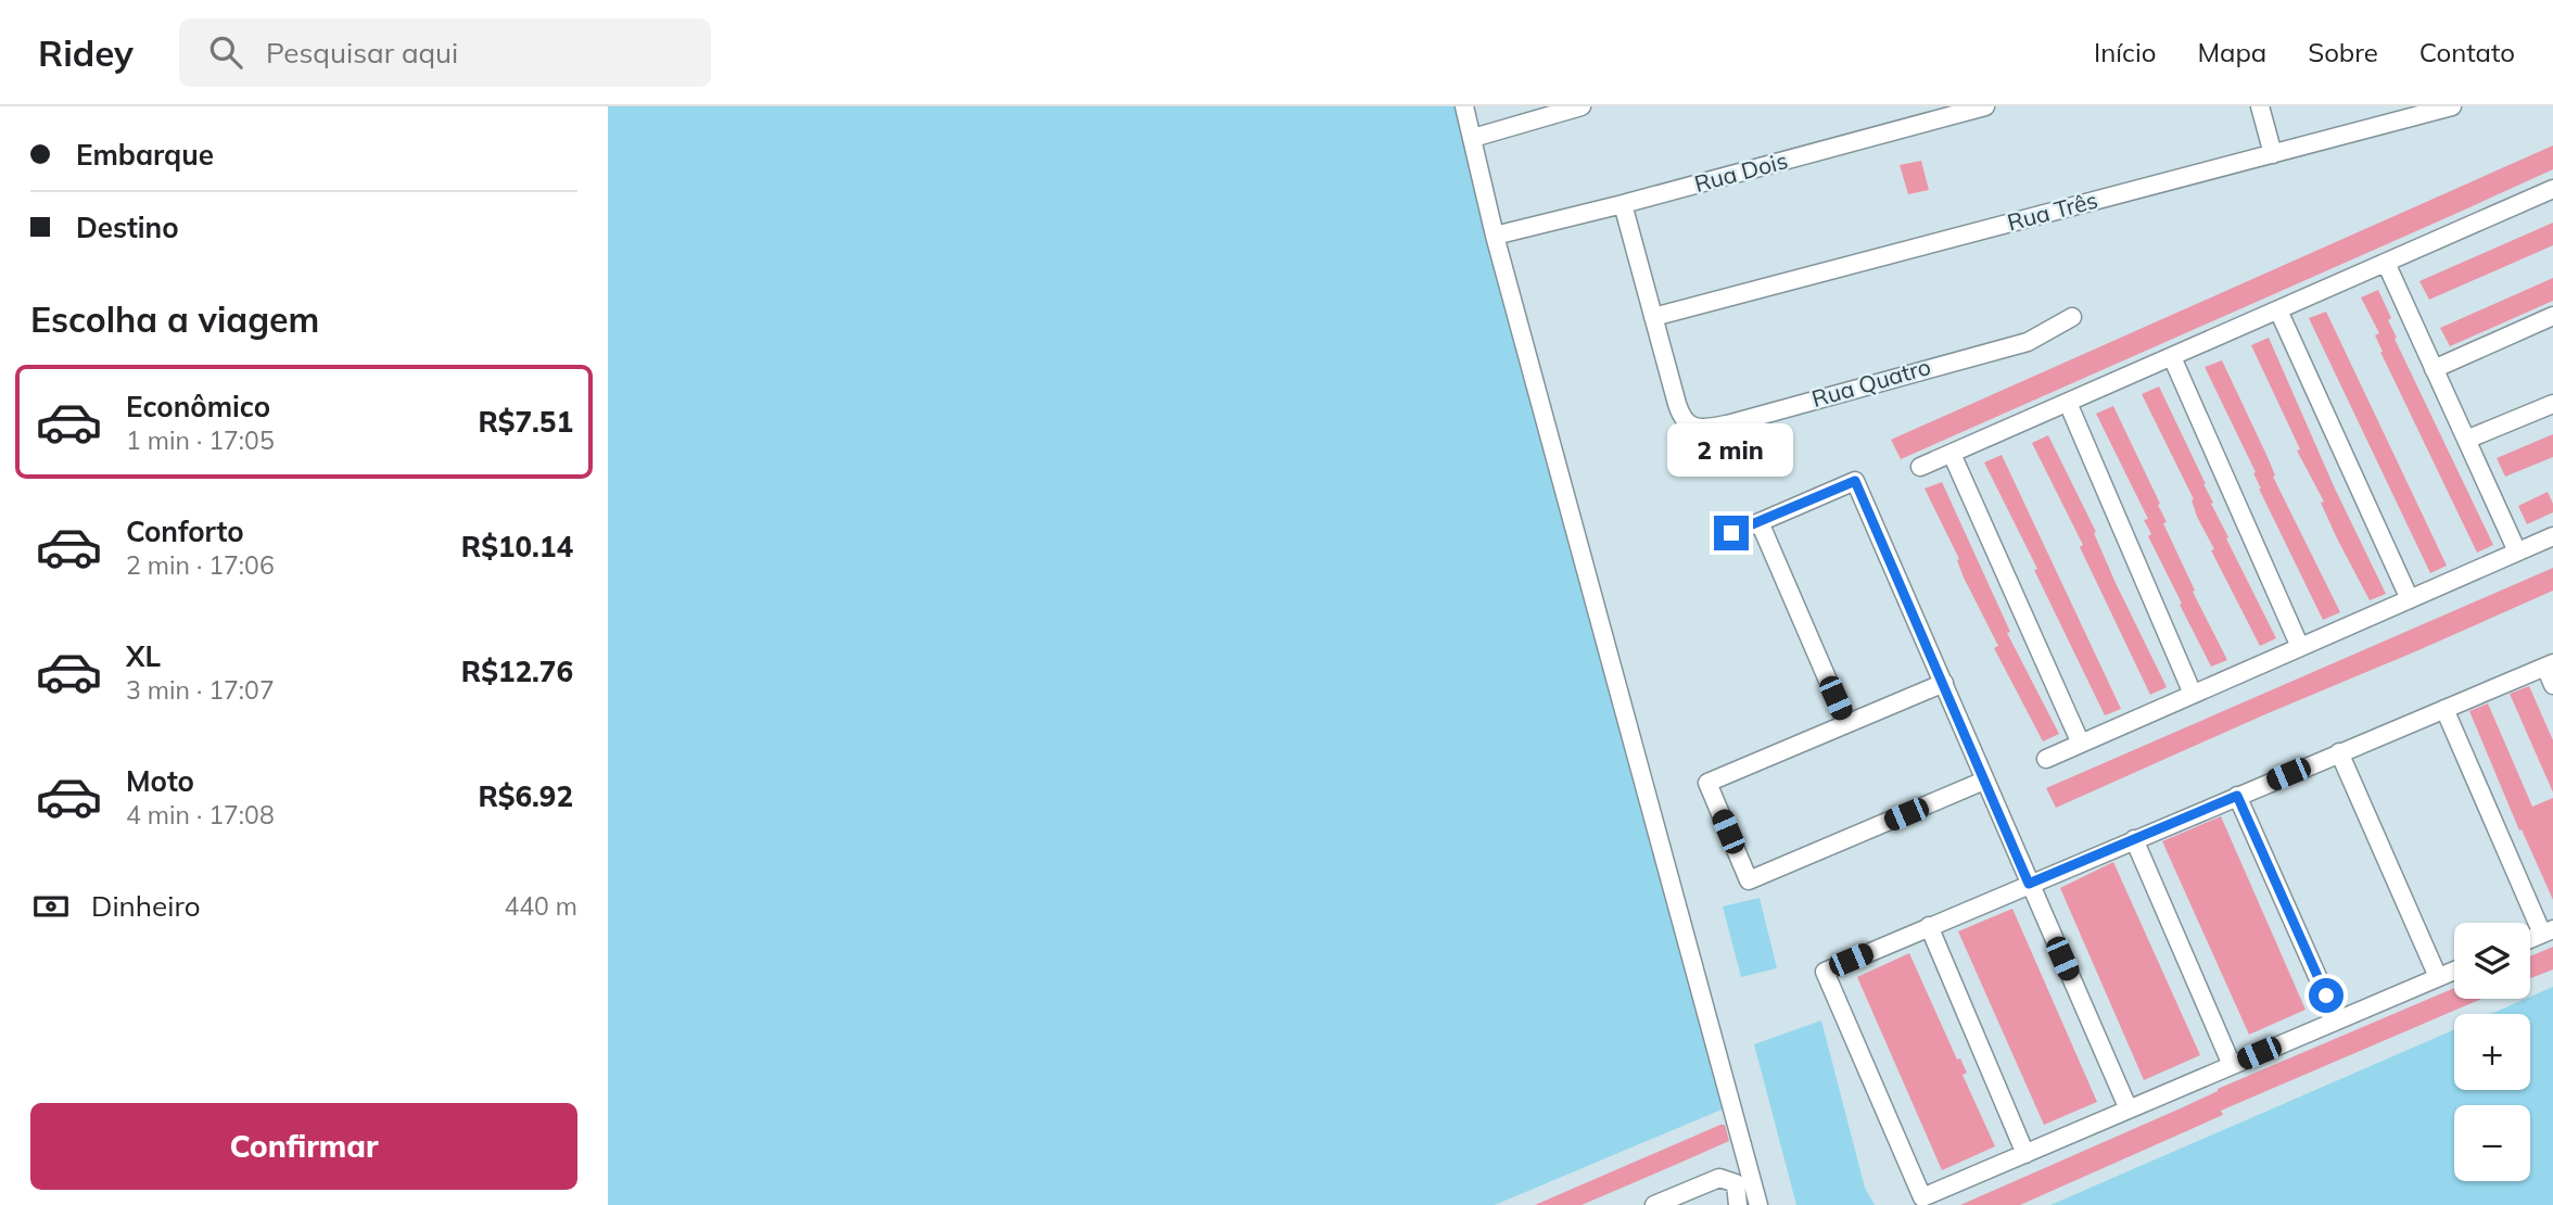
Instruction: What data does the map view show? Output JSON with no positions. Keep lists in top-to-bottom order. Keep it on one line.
{"streets":{"street":["Rua Dois","Rua Três","Rua Quatro"]},"crossings":[["Rua Três","Rua Quatro"]],"page":{"header":"Ridey","search":"Pesquisar aqui","nav":["Início","Mapa","Sobre","Contato"],"banner":["Embarque","Destino"],"heading":"Escolha a viagem","list":[{"name":"Econômico","note":"1 min · 17:05","value":"R$7.51"},{"name":"Conforto","note":"2 min · 17:06","value":"R$10.14"},{"name":"XL","note":"3 min · 17:07","value":"R$12.76"},{"name":"Moto","note":"4 min · 17:08","value":"R$6.92"}],"bubble":"2 min","pay":["Dinheiro","440 m"],"map_buttons":["+","−"],"buttons":"Confirmar"}}
